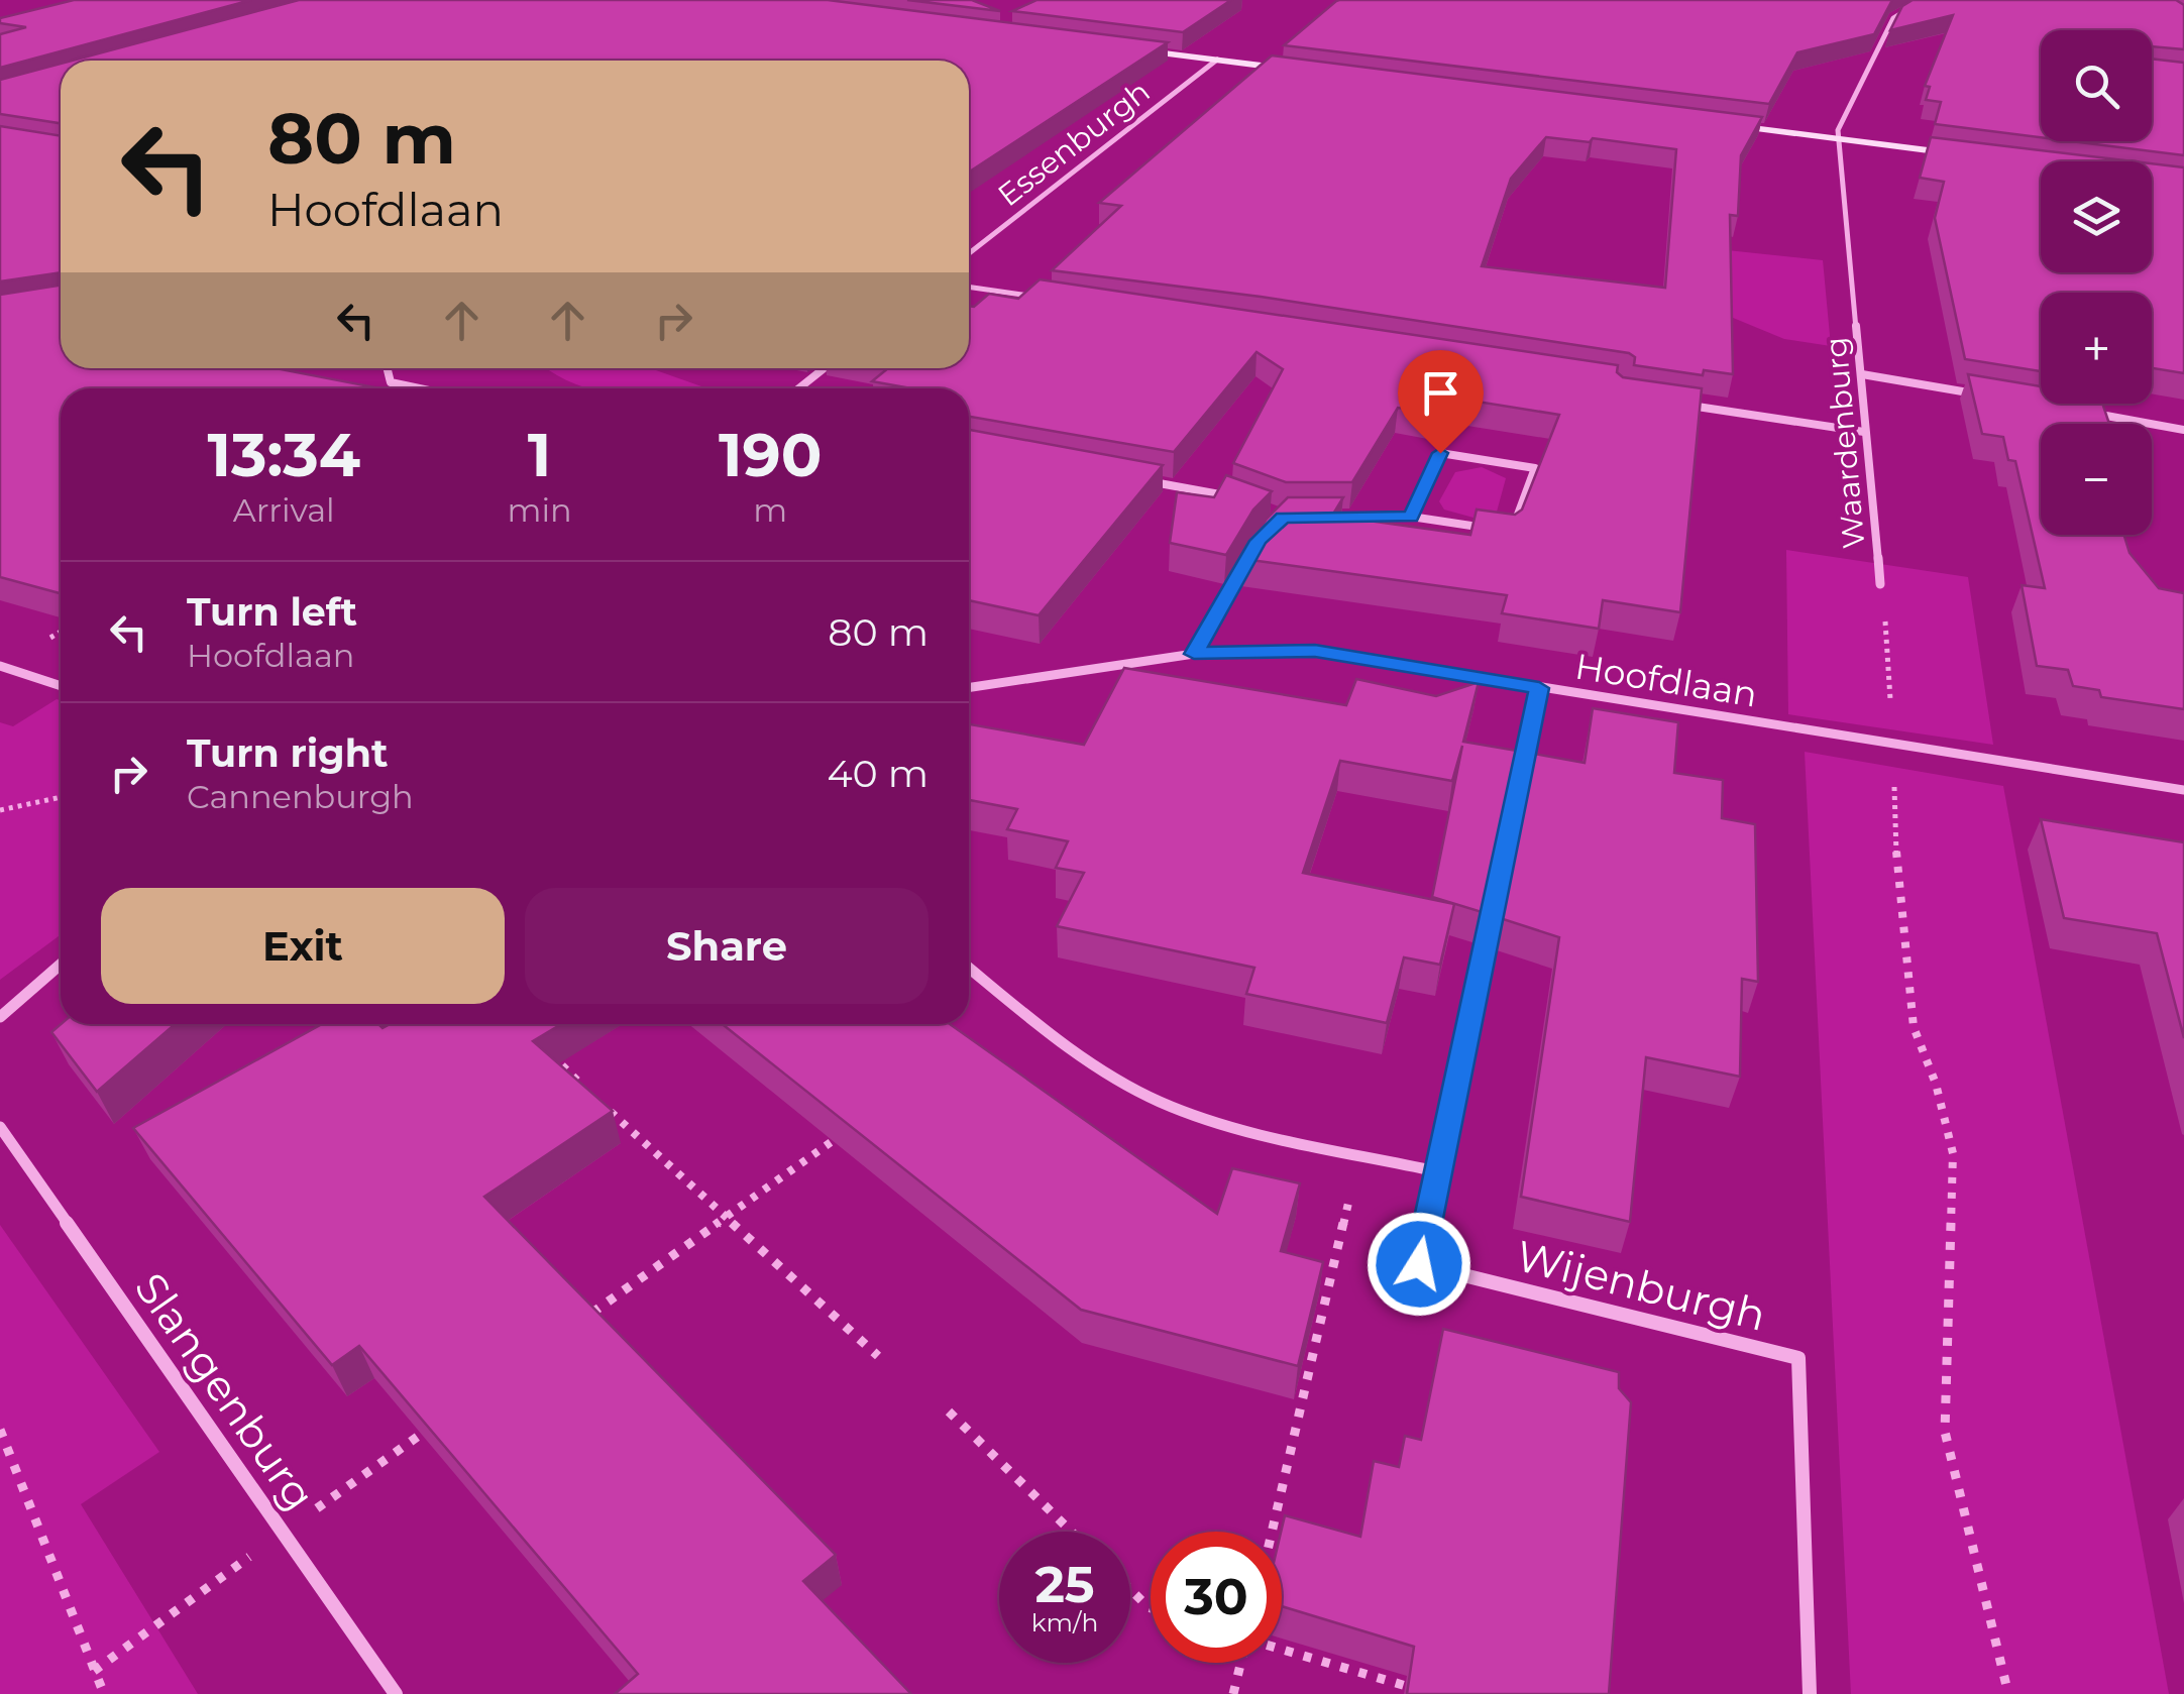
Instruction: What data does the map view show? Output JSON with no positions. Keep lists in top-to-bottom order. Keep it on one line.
{"streets":{"street":["Essenburgh","Waardenburg","Hoofdlaan","Wijenburgh","Slangenburg"]},"crossings":[["Waardenburg","Hoofdlaan"],["Hoofdlaan","Wijenburgh"]],"page":{"map_buttons":["+","−"],"turn":["80 m","Hoofdlaan"],"eta":["13:34","Arrival","1","min","190","m"],"list":[{"name":"Turn left","note":"Hoofdlaan","value":"80 m"},{"name":"Turn right","note":"Cannenburgh","value":"40 m"}],"buttons":["Exit","Share"],"speed":"25 km/h","limit":"30"}}
